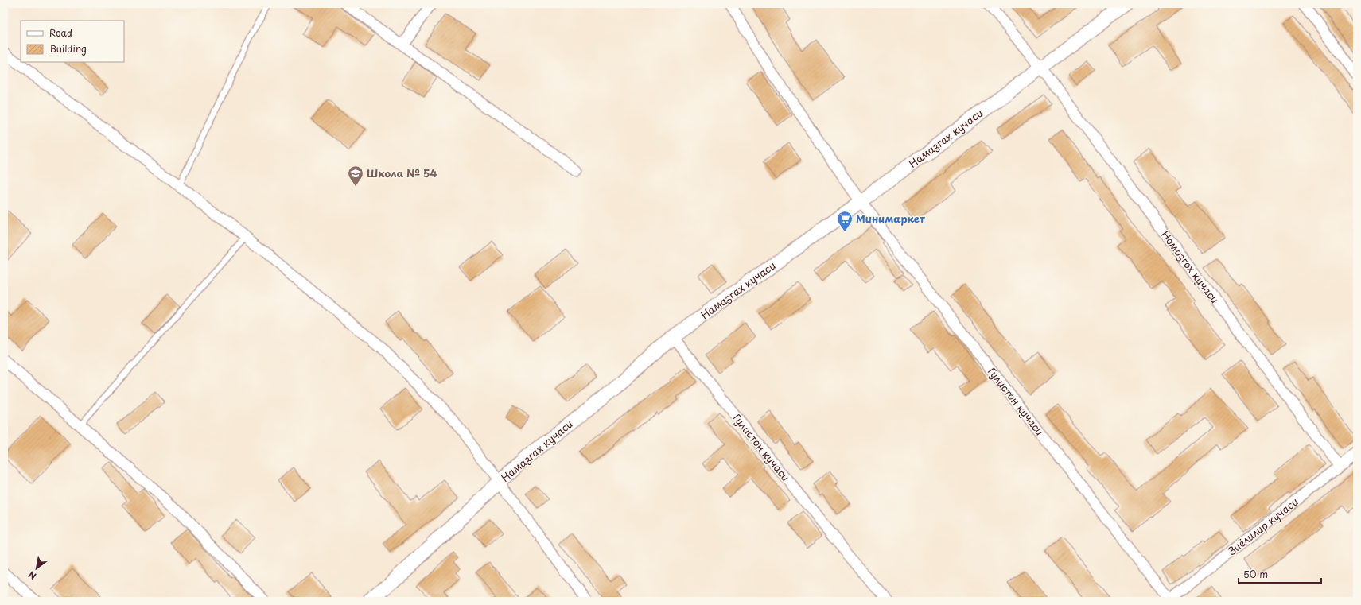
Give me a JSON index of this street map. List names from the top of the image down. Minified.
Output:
{"streets":{"street":["Намазгах кучаси","Номозгох кучаси","Гулистон кучаси","Зиёлилир кучаси"]},"crossings":[["Намазгах кучаси","Номозгох кучаси"],["Намазгах кучаси","Гулистон кучаси"],["Номозгох кучаси","Зиёлилир кучаси"],["Гулистон кучаси","Зиёлилир кучаси"]],"places":{"school or university":["Школа № 54"],"supermarket":["Минимаркет"]},"legend":["Road","Building"],"scale_bar":"50 m","north":"bottom left"}
